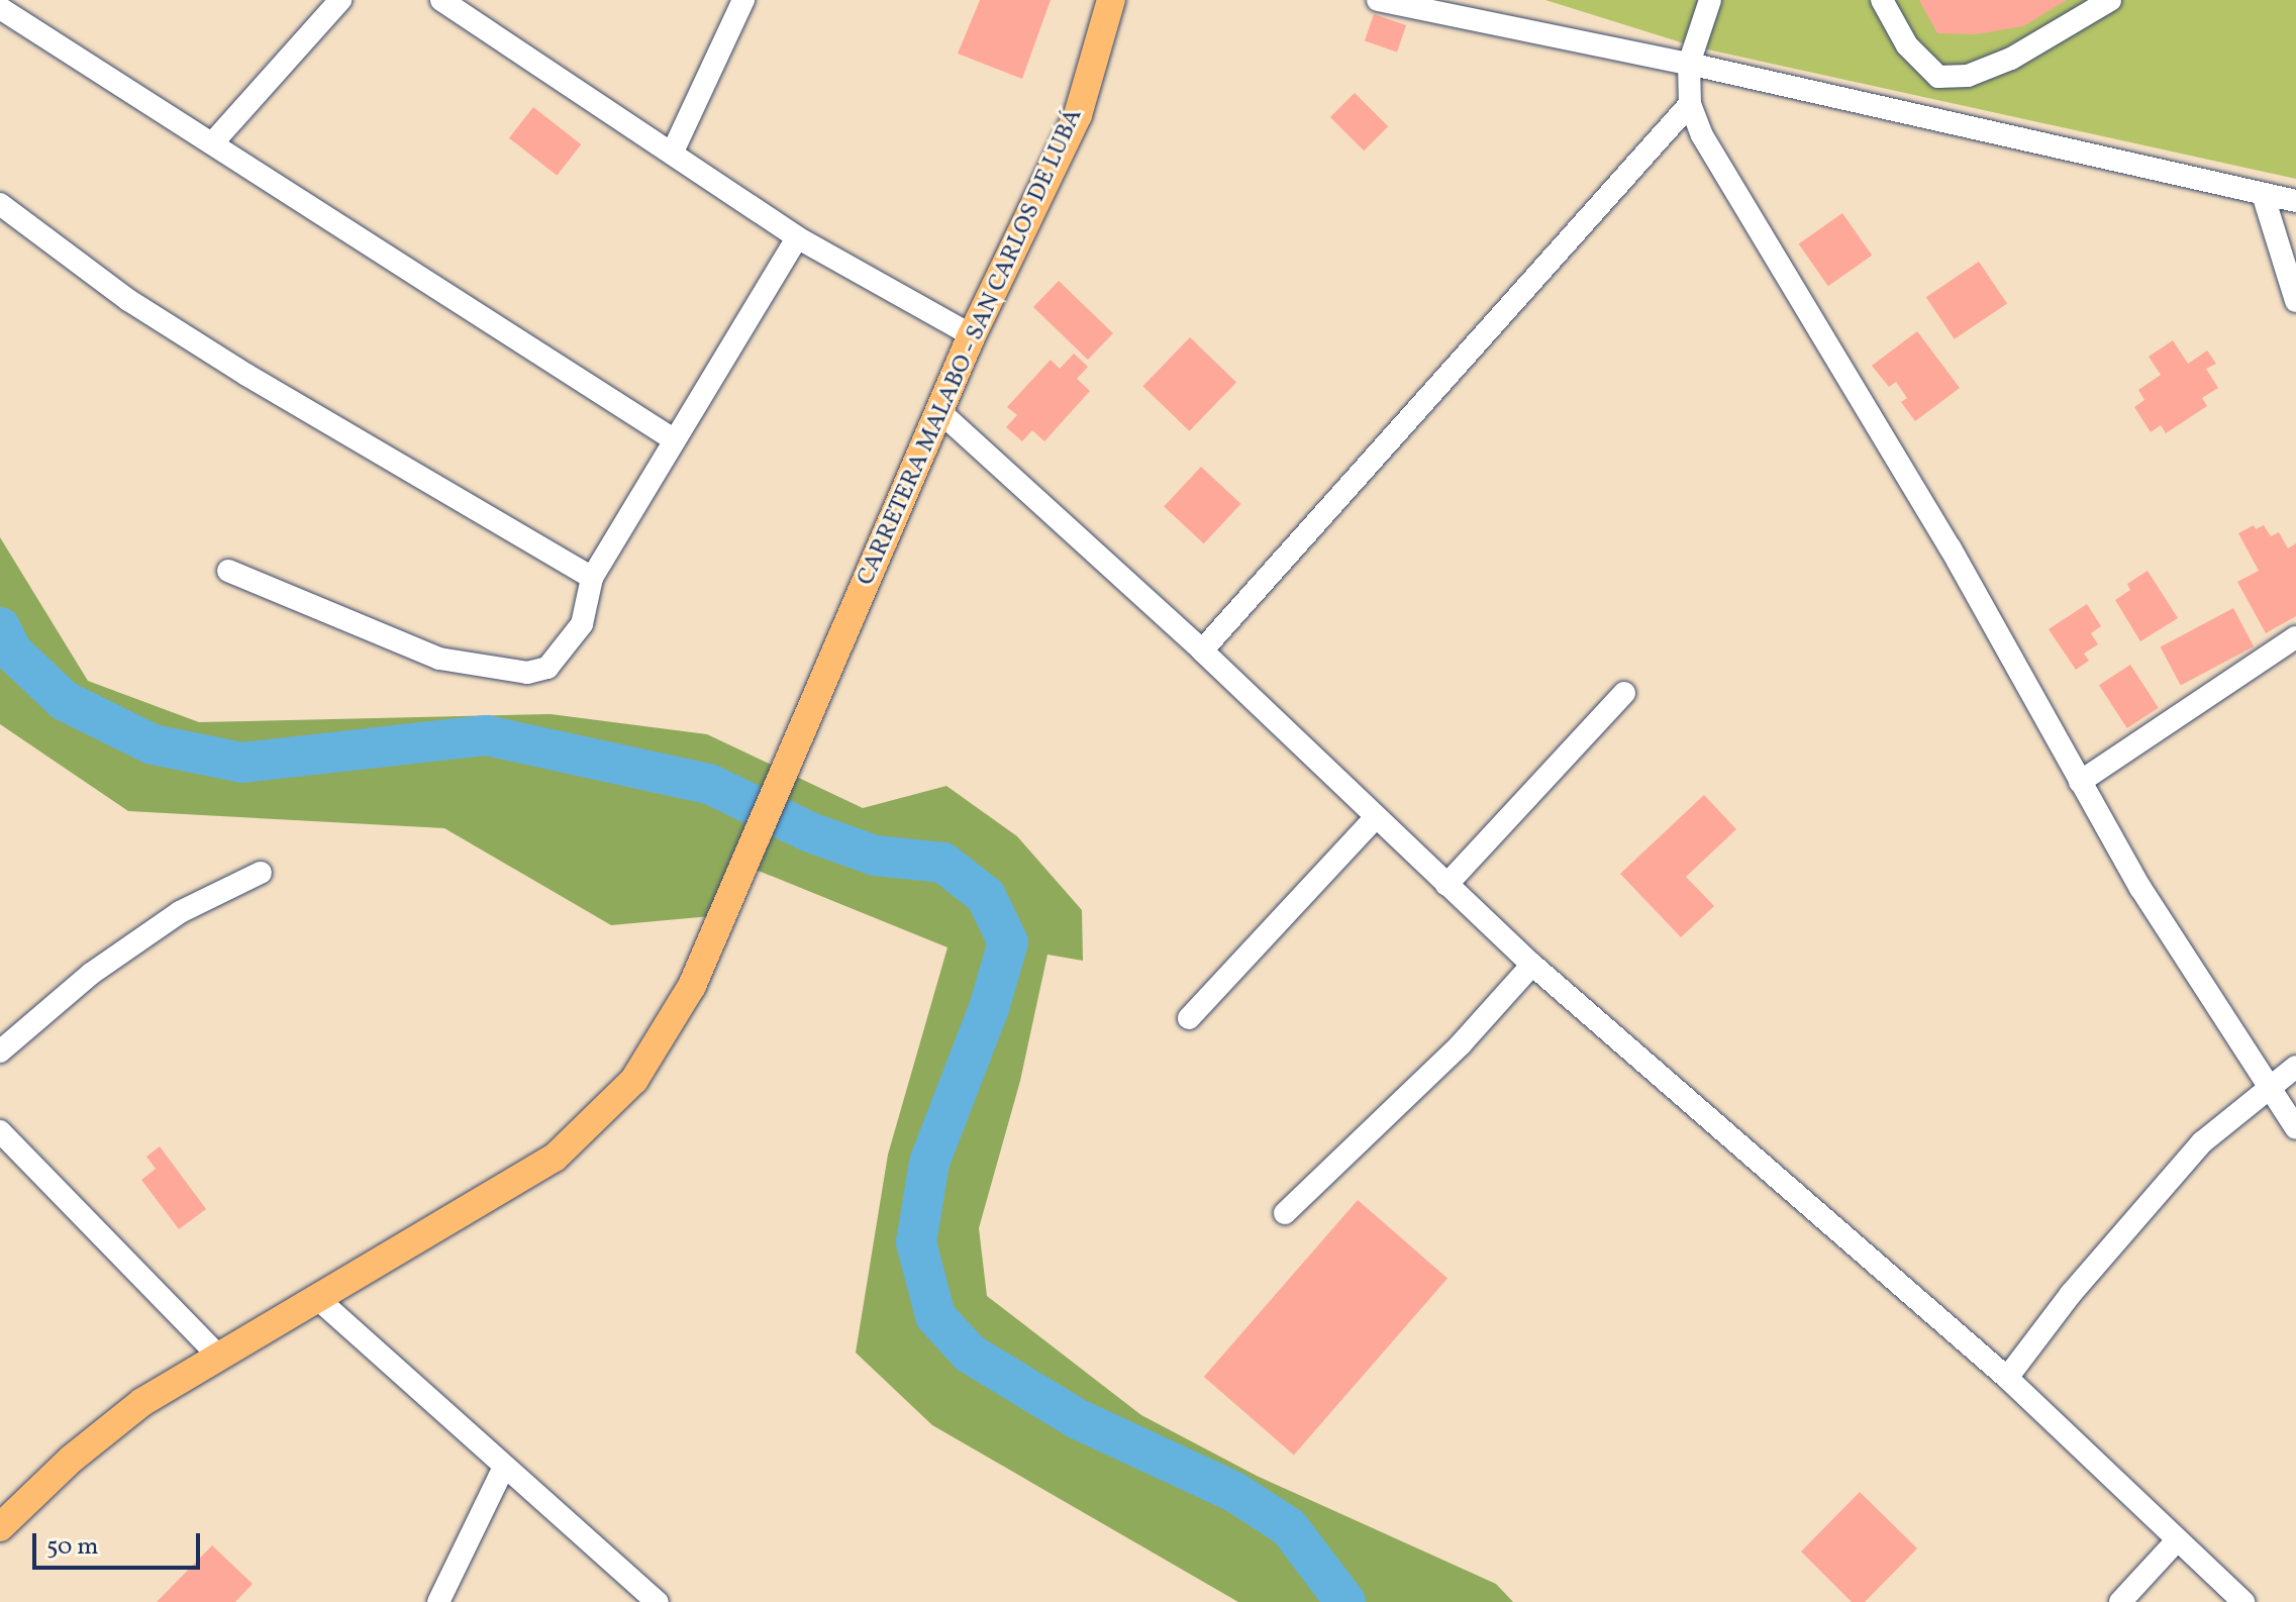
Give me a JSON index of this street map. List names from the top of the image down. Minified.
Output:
{"streets":{"main road":["CARRETERA MALABO - SAN CARLOS DE LUBÁ"]},"scale_bar":"50 m"}
